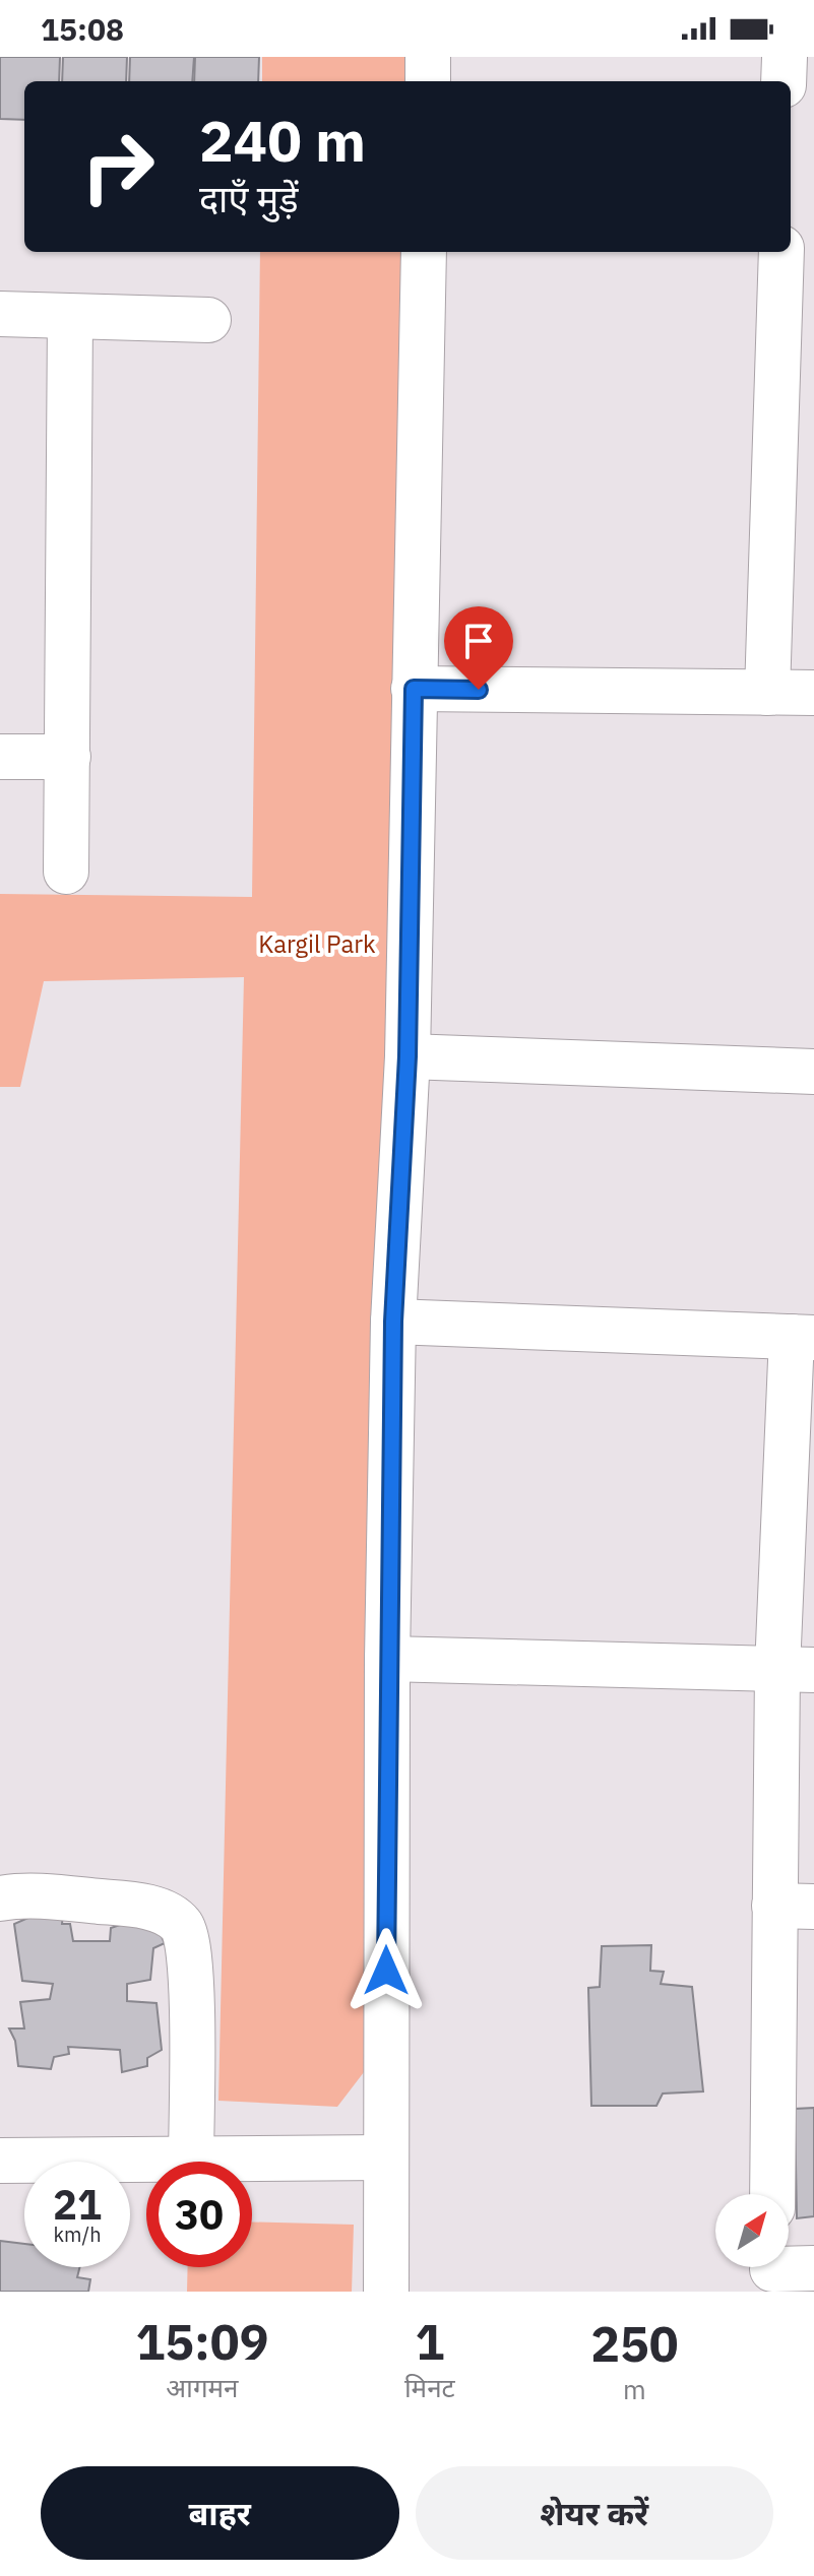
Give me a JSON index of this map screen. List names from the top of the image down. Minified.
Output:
{"parks":["Kargil Park"],"north":"top right","page":{"status":"15:08","turn":["240 m","दाएँ मुड़ें"],"speed":"21 km/h","limit":"30","eta":["15:09","आगमन","1","मिनट","250","m"],"buttons":["बाहर","शेयर करें"]}}
